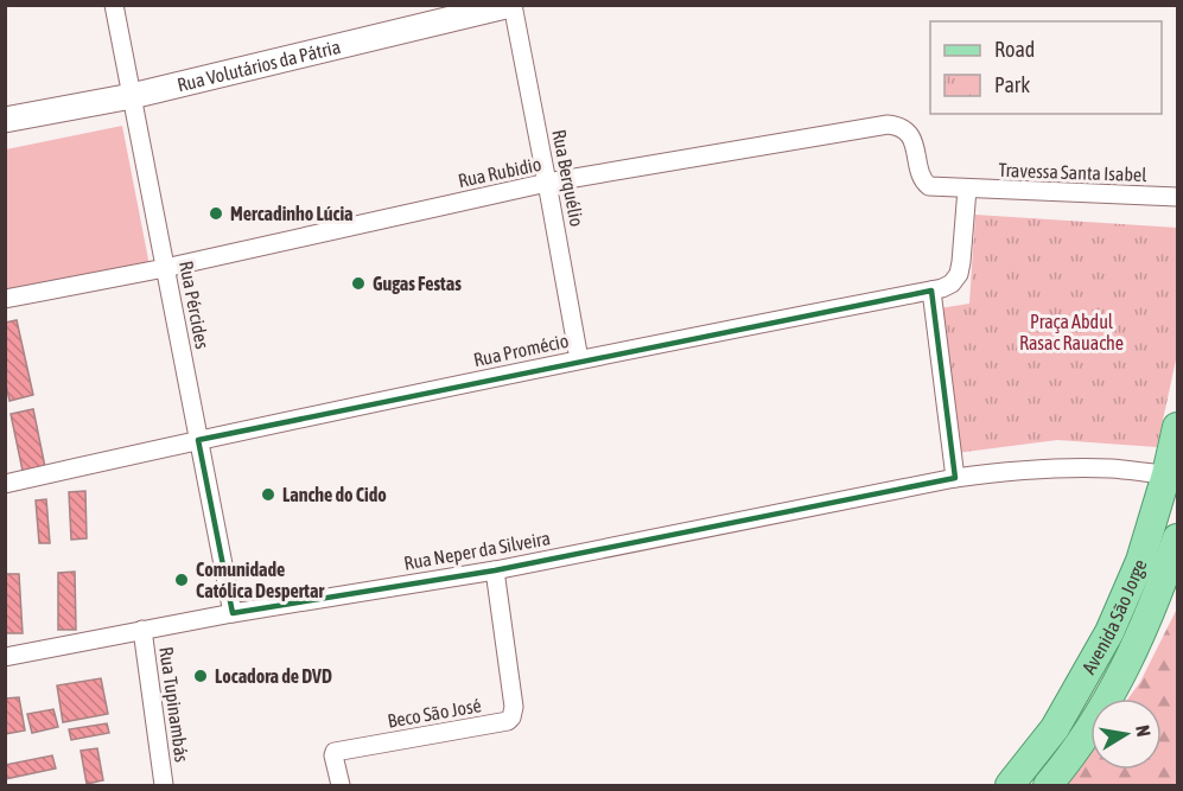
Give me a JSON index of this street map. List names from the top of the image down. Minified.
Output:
{"streets":{"main road":["Avenida São Jorge"],"street":["Rua Volutários da Pátria","Rua Rubidio","Travessa Santa Isabel","Rua Berquélio","Rua Pércides","Rua Promécio","Rua Neper da Silveira","Rua Tupinambás","Beco São José"]},"crossings":[["Rua Volutários da Pátria","Rua Berquélio"],["Rua Volutários da Pátria","Rua Pércides"],["Rua Rubidio","Travessa Santa Isabel"],["Rua Rubidio","Rua Berquélio"],["Rua Rubidio","Rua Pércides"],["Rua Rubidio","Rua Promécio"],["Travessa Santa Isabel","Rua Promécio"],["Rua Berquélio","Rua Promécio"],["Rua Pércides","Rua Promécio"],["Rua Pércides","Rua Neper da Silveira"],["Rua Neper da Silveira","Avenida São Jorge"],["Rua Neper da Silveira","Rua Tupinambás"],["Rua Neper da Silveira","Beco São José"]],"parks":["Praça Abdul Rasac Rauache"],"places":["Mercadinho Lúcia","Gugas Festas","Lanche do Cido","Comunidade Católica Despertar","Locadora de DVD"],"legend":["Road","Park"],"north":"right"}
